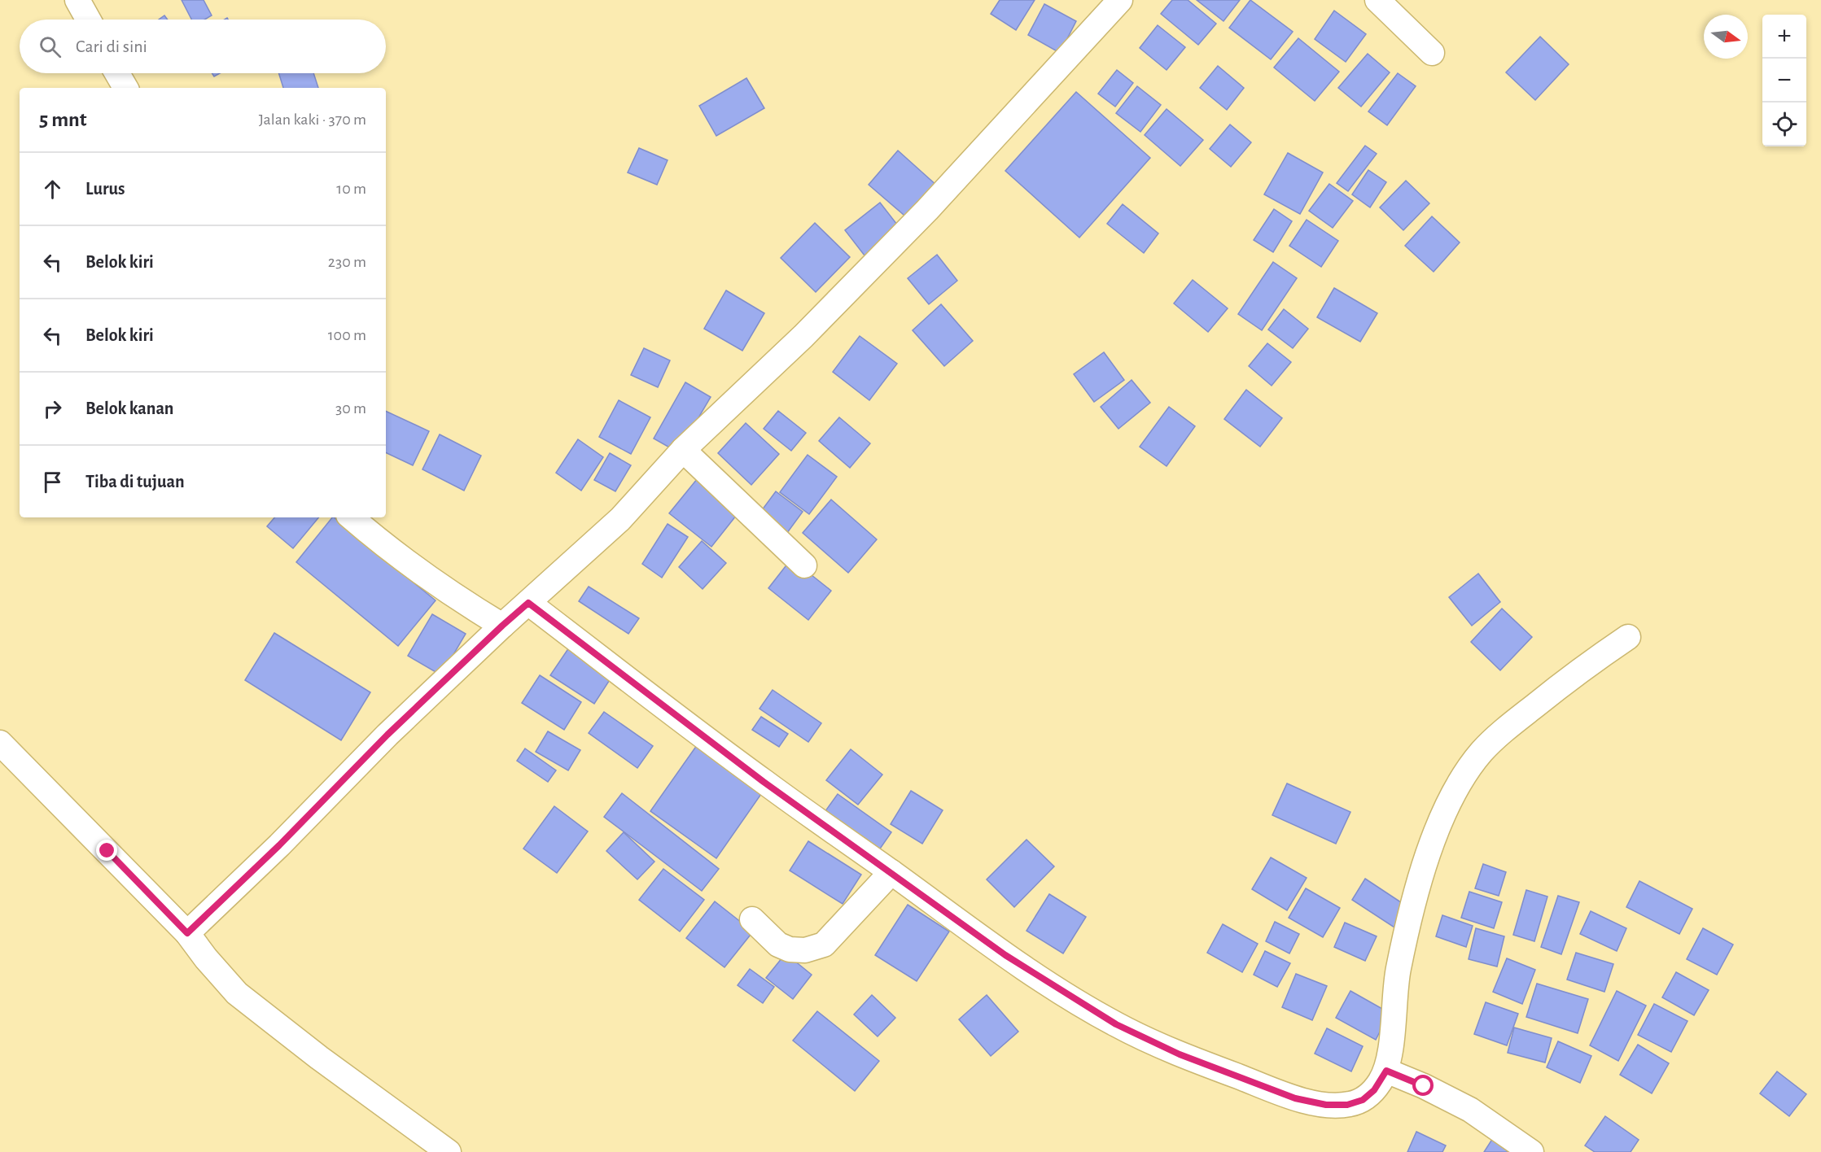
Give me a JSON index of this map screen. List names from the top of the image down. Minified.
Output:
{"north":"right","page":{"map_buttons":["+","−"],"search":"Cari di sini","heading":["5 mnt","Jalan kaki · 370 m"],"list":[["Lurus","10 m"],["Belok kiri","230 m"],["Belok kiri","100 m"],["Belok kanan","30 m"],"Tiba di tujuan"]}}
